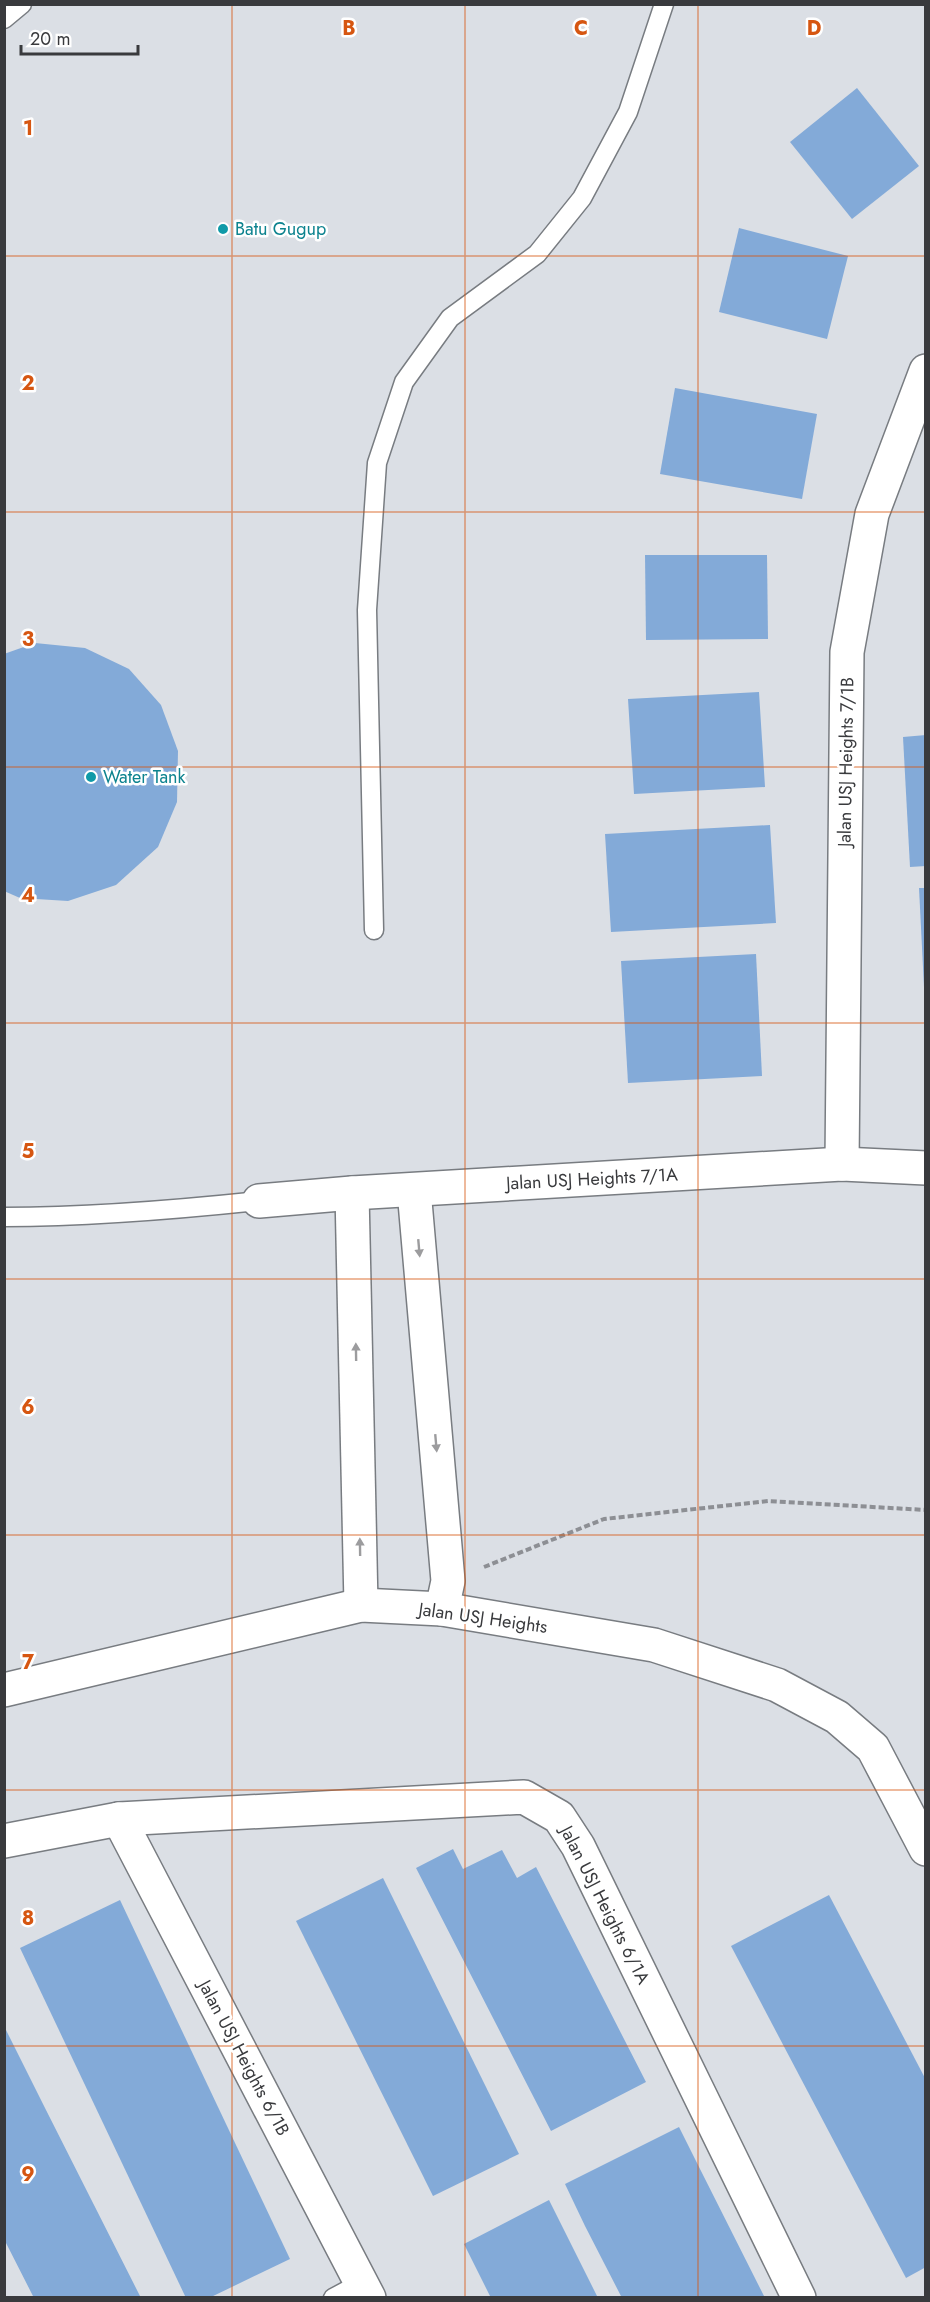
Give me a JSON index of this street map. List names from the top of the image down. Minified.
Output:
{"streets":{"street":["Jalan USJ Heights 7/1B","Jalan USJ Heights 7/1A","Jalan USJ Heights","Jalan USJ Heights 6/1A","Jalan USJ Heights 6/1B"]},"crossings":[["Jalan USJ Heights 7/1B","Jalan USJ Heights 7/1A"],["Jalan USJ Heights 6/1A","Jalan USJ Heights 6/1B"]],"places":["Batu Gugup","Water Tank"],"scale_bar":"20 m","grid":{"columns":["B","C","D"],"rows":["1","2","3","4","5","6","7","8","9"]}}
